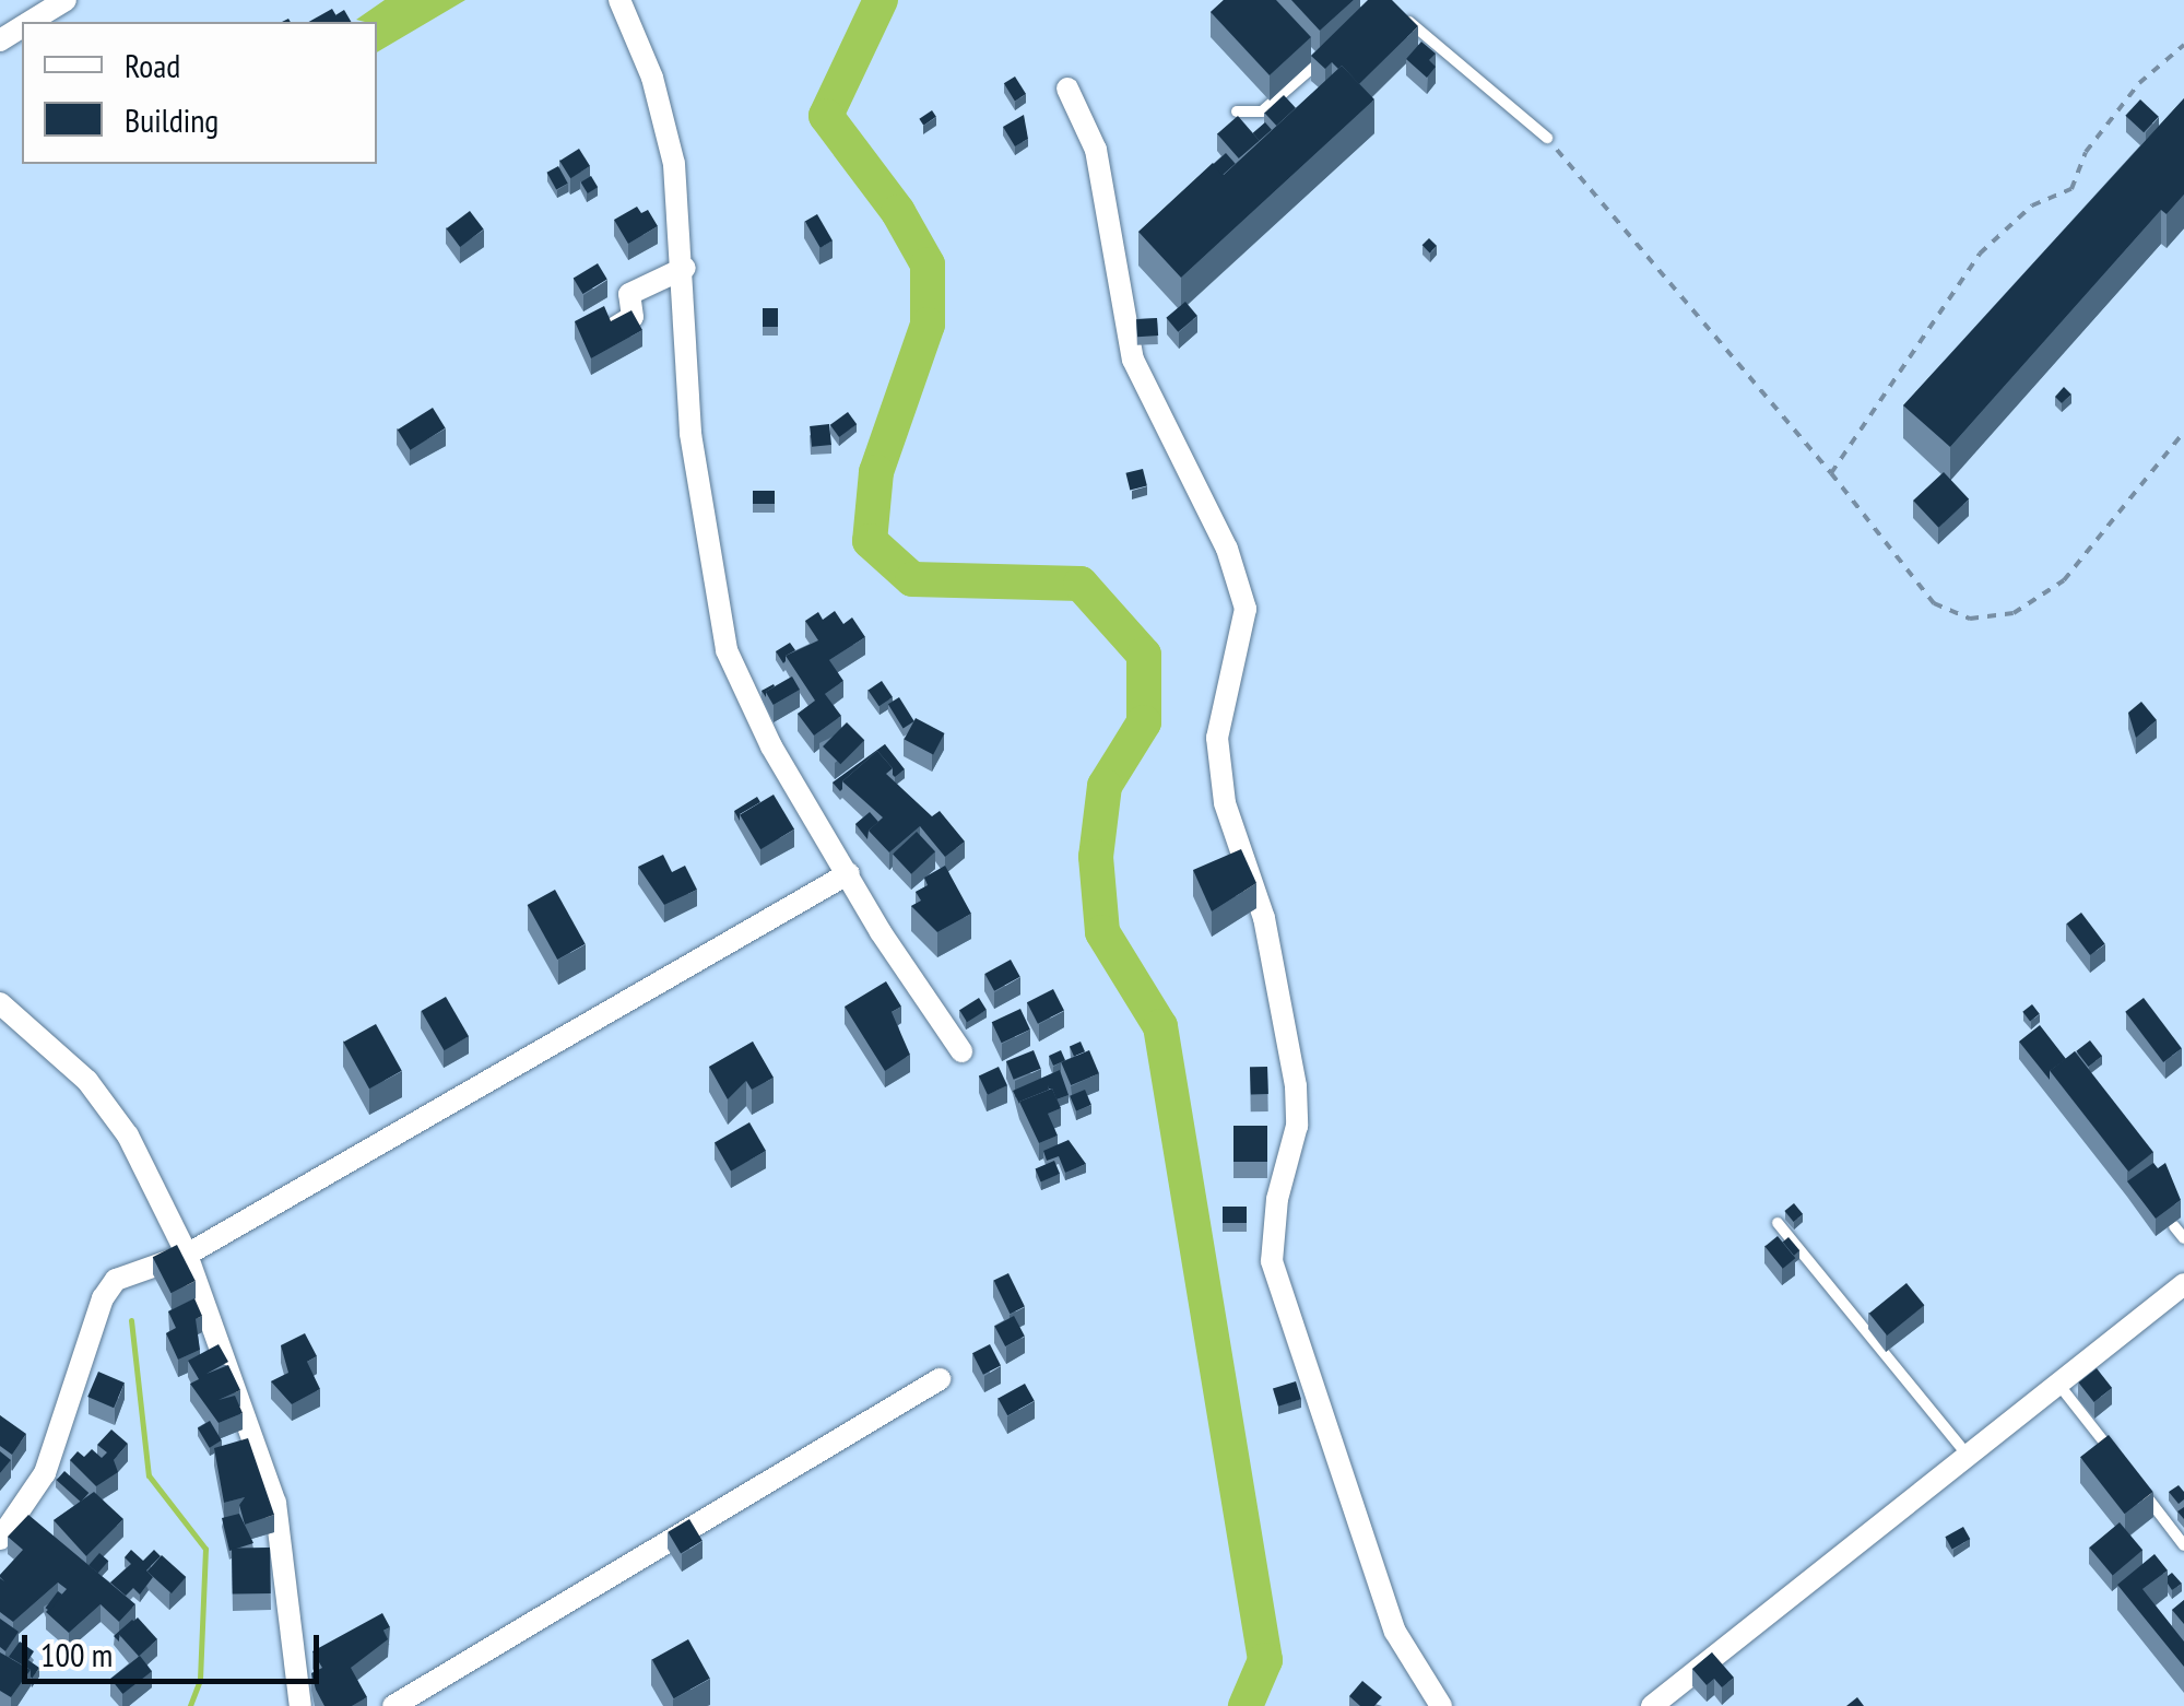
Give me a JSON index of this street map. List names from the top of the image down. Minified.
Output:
{"legend":["Road","Building"],"scale_bar":"100 m"}
